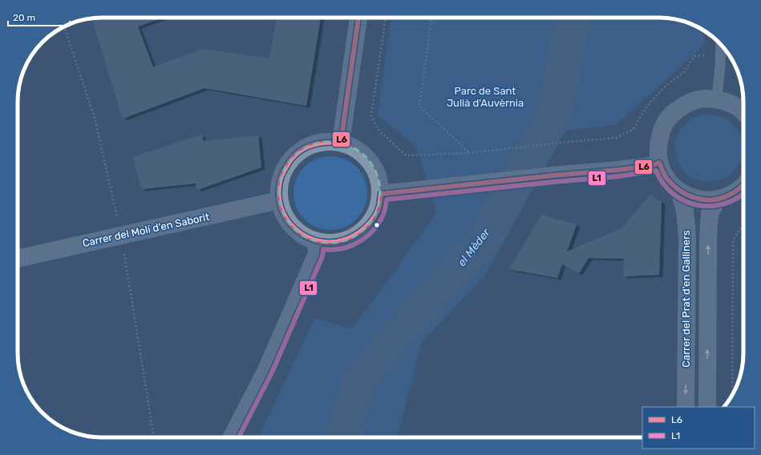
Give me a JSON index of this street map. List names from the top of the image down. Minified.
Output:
{"streets":{"street":["Carrer del Molí d'en Saborit","Carrer del Prat d'en Galliners"]},"water":["el Mèder"],"parks":["Parc de Sant Julià d'Auvèrnia"],"lines":["transit line L6","transit line L1"],"legend":["L6","L1"],"scale_bar":"20 m"}
